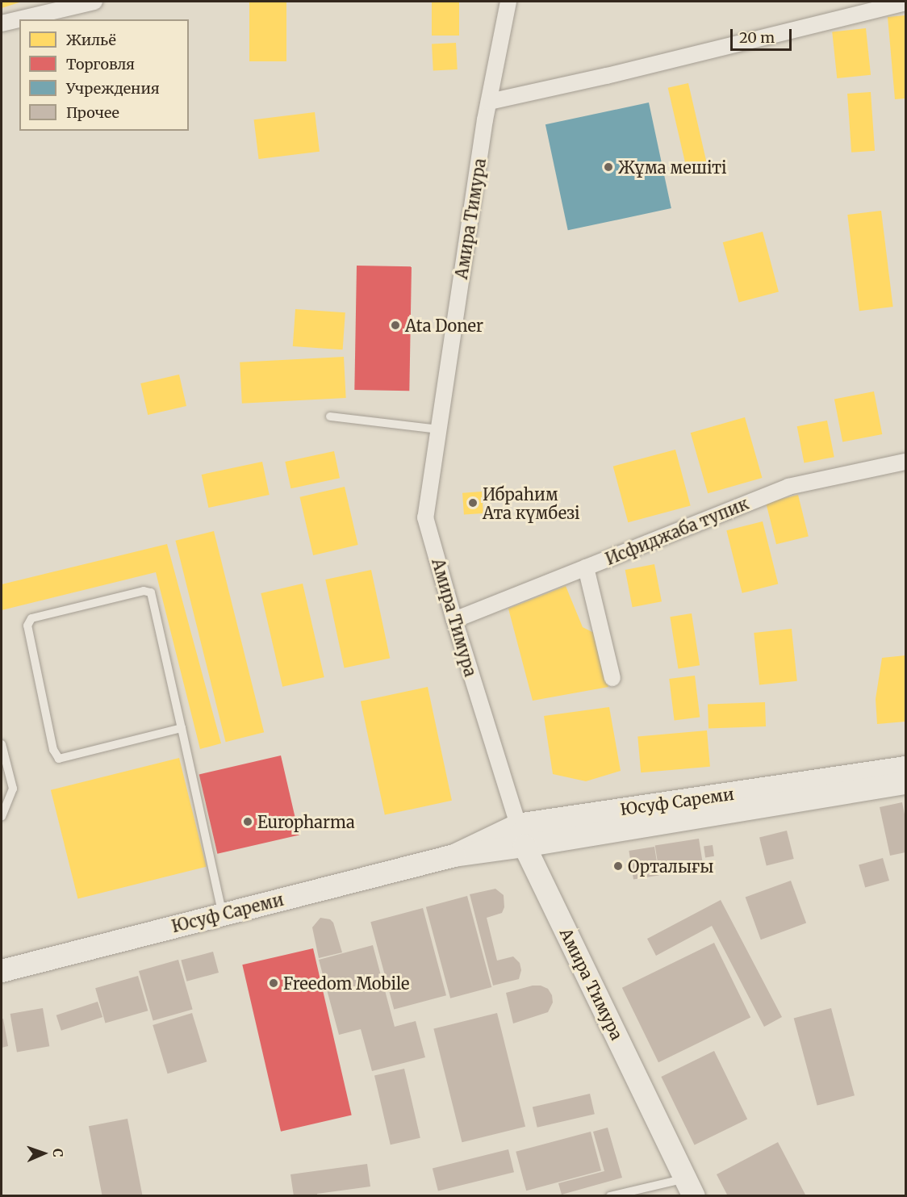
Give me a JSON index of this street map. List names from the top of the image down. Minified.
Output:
{"streets":{"main road":["Амира Тимура","Юсуф Сареми"],"street":["Исфиджаба тупик"]},"crossings":[["Амира Тимура","Исфиджаба тупик"],["Амира Тимура","Юсуф Сареми"]],"places":["Жұма мешіті","Ata Doner","Ибраhим Ата күмбезі","Europharma","Орталығы","Freedom Mobile"],"legend":["Жильё","Торговля","Учреждения","Прочее"],"scale_bar":"20 m","north":"right"}
